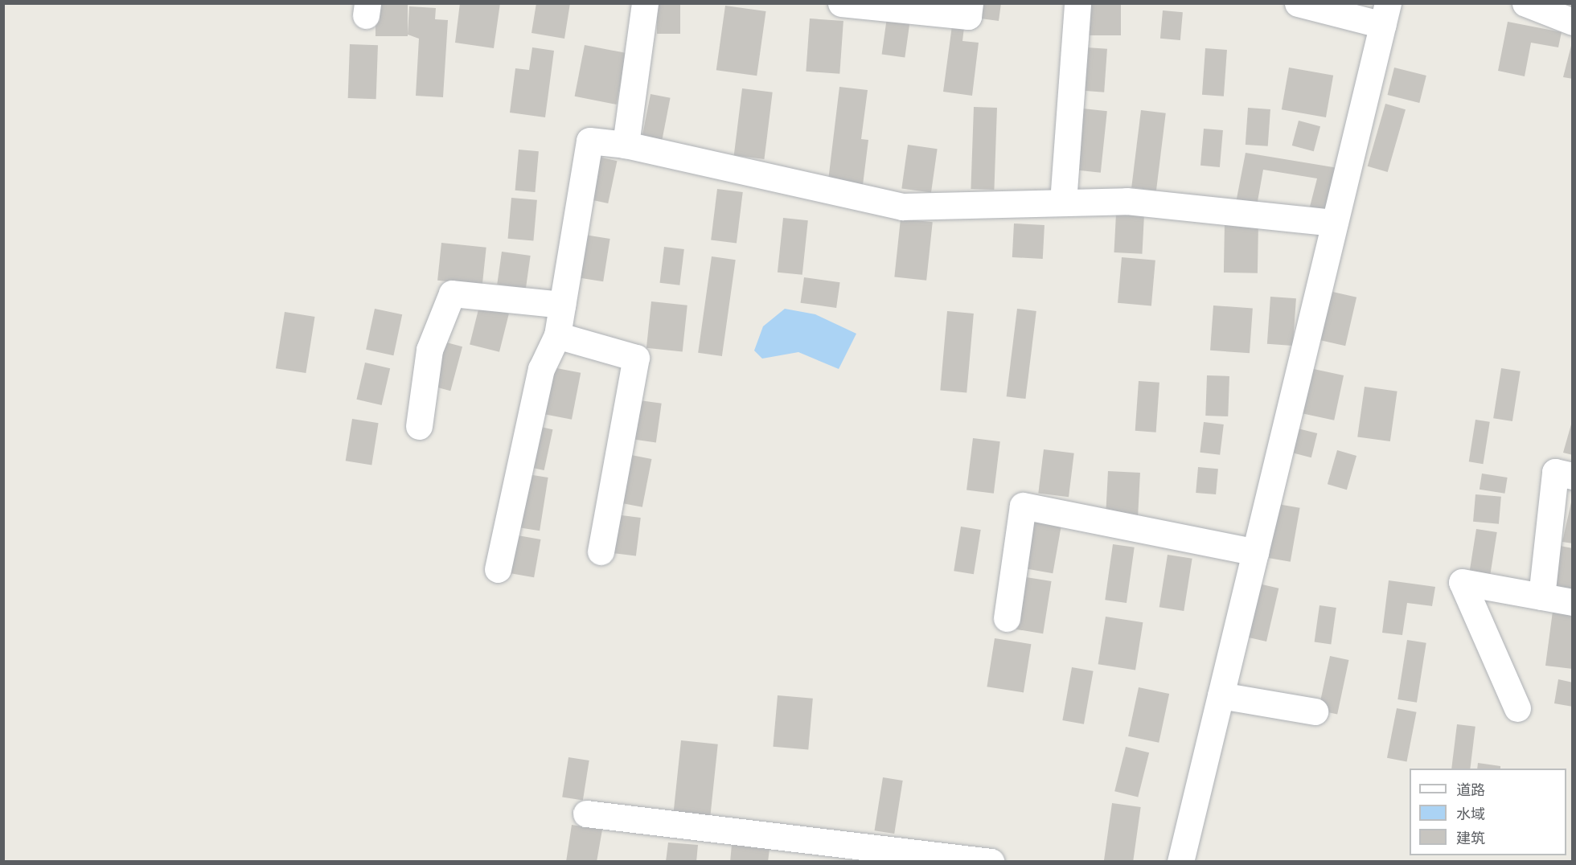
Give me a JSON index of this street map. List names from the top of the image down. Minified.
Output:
{"legend":["道路","水域","建筑"]}
